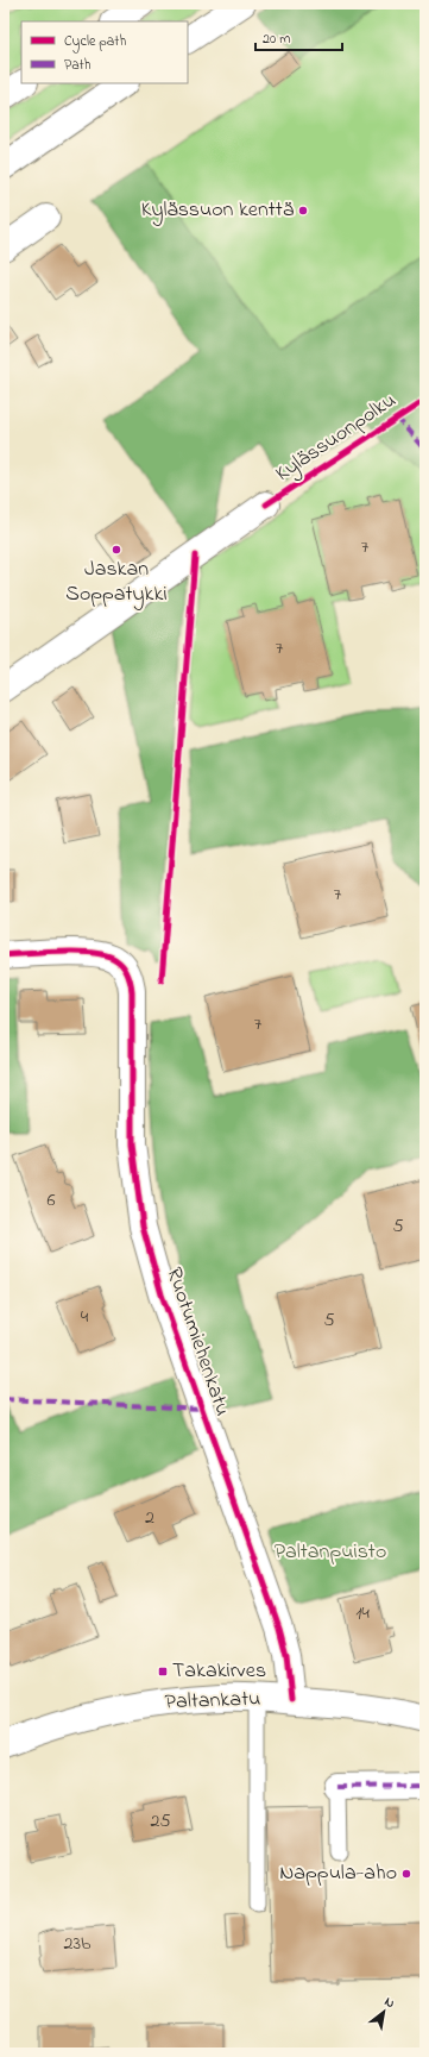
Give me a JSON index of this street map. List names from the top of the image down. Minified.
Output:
{"streets":{"main road":["Kylässuonpolku","Ruotumiehenkatu","Paltankatu"]},"crossings":[["Ruotumiehenkatu","Paltankatu"]],"parks":["Paltanpuisto"],"places":{"other":["Kylässuon kenttä","Jaskan Soppatykki","Nappula-aho"],"transit":["Takakirves"]},"house_numbers":["7","7","7","7","6","5","4","5","2","14","25","23b"],"legend":["Cycle path","Path"],"scale_bar":"20 m","north":"top right"}
